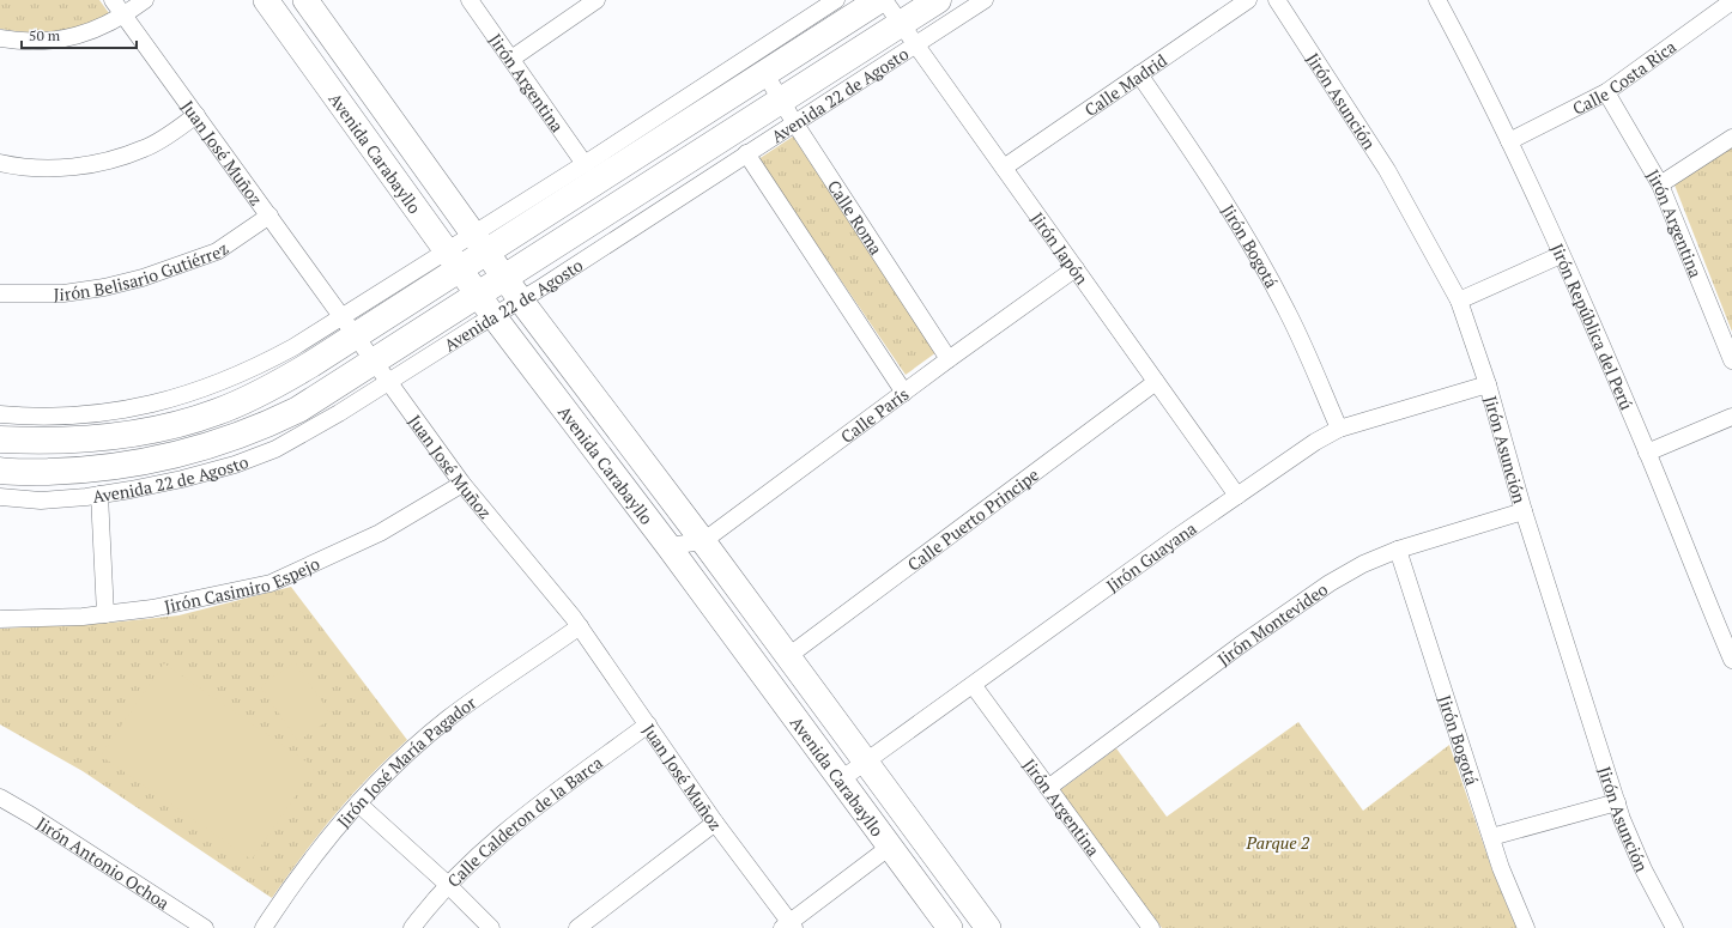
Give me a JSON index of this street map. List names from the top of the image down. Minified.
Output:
{"streets":{"main road":["Avenida 22 de Agosto","Avenida Carabayllo"],"street":["Calle Costa Rica","Jirón Argentina","Calle Madrid","Jirón Asunción","Juan José Muñoz","Calle Roma","Jirón Bogotá","Jirón Japón","Jirón Belisario Gutiérrez","Jirón República del Perú","Calle París","Calle Puerto Principe","Jirón Guayana","Jirón Casimiro Espejo","Jirón Montevideo","Jirón José María Pagador","Calle Calderon de la Barca","Jirón Antonio Ochoa"]},"crossings":[["Calle Costa Rica","Jirón Argentina"],["Calle Costa Rica","Jirón República del Perú"],["Jirón Argentina","Jirón Guayana"],["Jirón Argentina","Jirón Montevideo"],["Calle Madrid","Jirón Bogotá"],["Calle Madrid","Jirón Japón"],["Avenida 22 de Agosto","Juan José Muñoz"],["Avenida 22 de Agosto","Avenida Carabayllo"],["Avenida 22 de Agosto","Calle Roma"],["Avenida 22 de Agosto","Jirón Japón"],["Jirón Asunción","Jirón Guayana"],["Jirón Asunción","Jirón Montevideo"],["Juan José Muñoz","Jirón Belisario Gutiérrez"],["Juan José Muñoz","Jirón Casimiro Espejo"],["Juan José Muñoz","Jirón José María Pagador"],["Juan José Muñoz","Calle Calderon de la Barca"],["Avenida Carabayllo","Calle París"],["Avenida Carabayllo","Calle Puerto Principe"],["Avenida Carabayllo","Jirón Guayana"],["Calle Roma","Calle París"],["Jirón Bogotá","Jirón Guayana"],["Jirón Bogotá","Jirón Montevideo"],["Jirón Japón","Calle París"],["Jirón Japón","Calle Puerto Principe"],["Jirón Japón","Jirón Guayana"]],"parks":["Parque 2"],"scale_bar":"50 m"}
